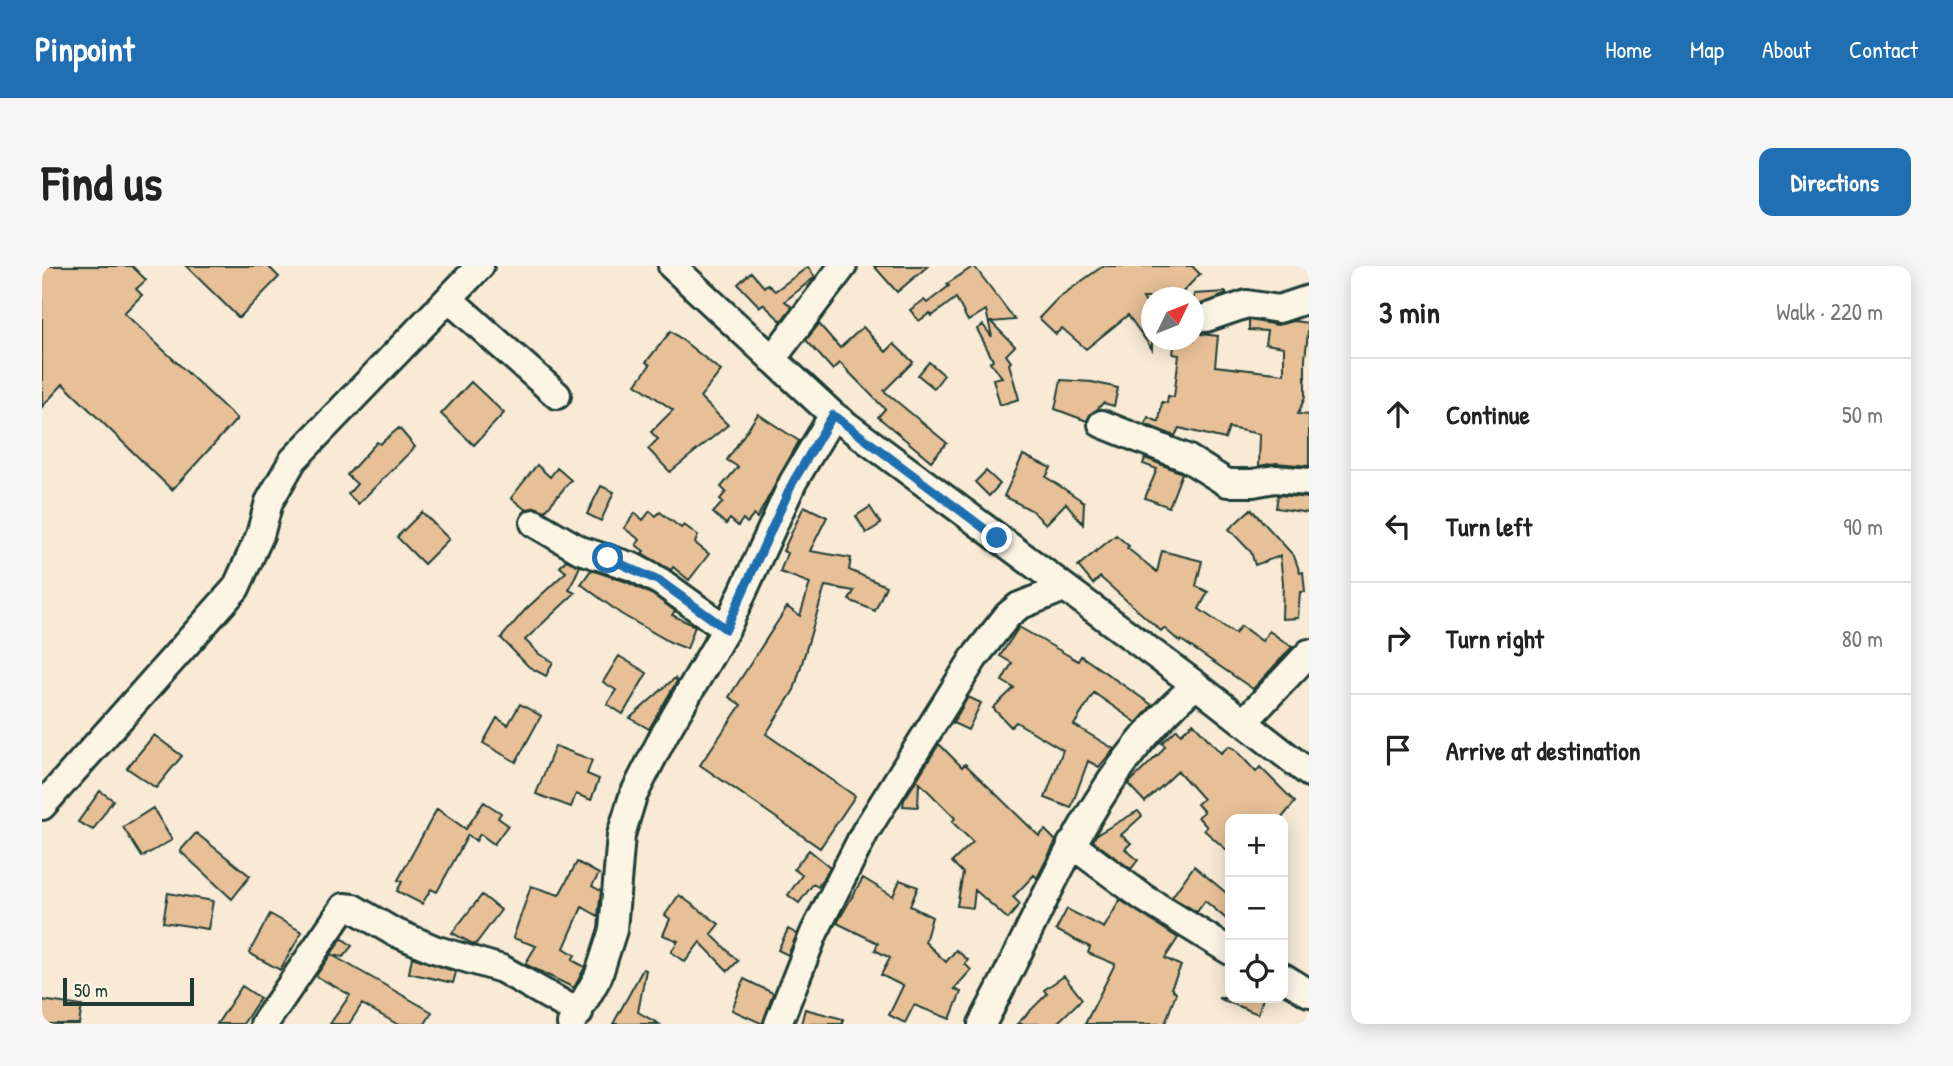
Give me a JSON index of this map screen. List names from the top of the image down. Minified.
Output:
{"scale_bar":"50 m","north":"top right","page":{"header":"Pinpoint","nav":["Home","Map","About","Contact"],"buttons":"Directions","title":"Find us","heading":["3 min","Walk · 220 m"],"list":[["Continue","50 m"],["Turn left","90 m"],["Turn right","80 m"],"Arrive at destination"],"map_buttons":["+","−"],"scale":"50 m"}}
